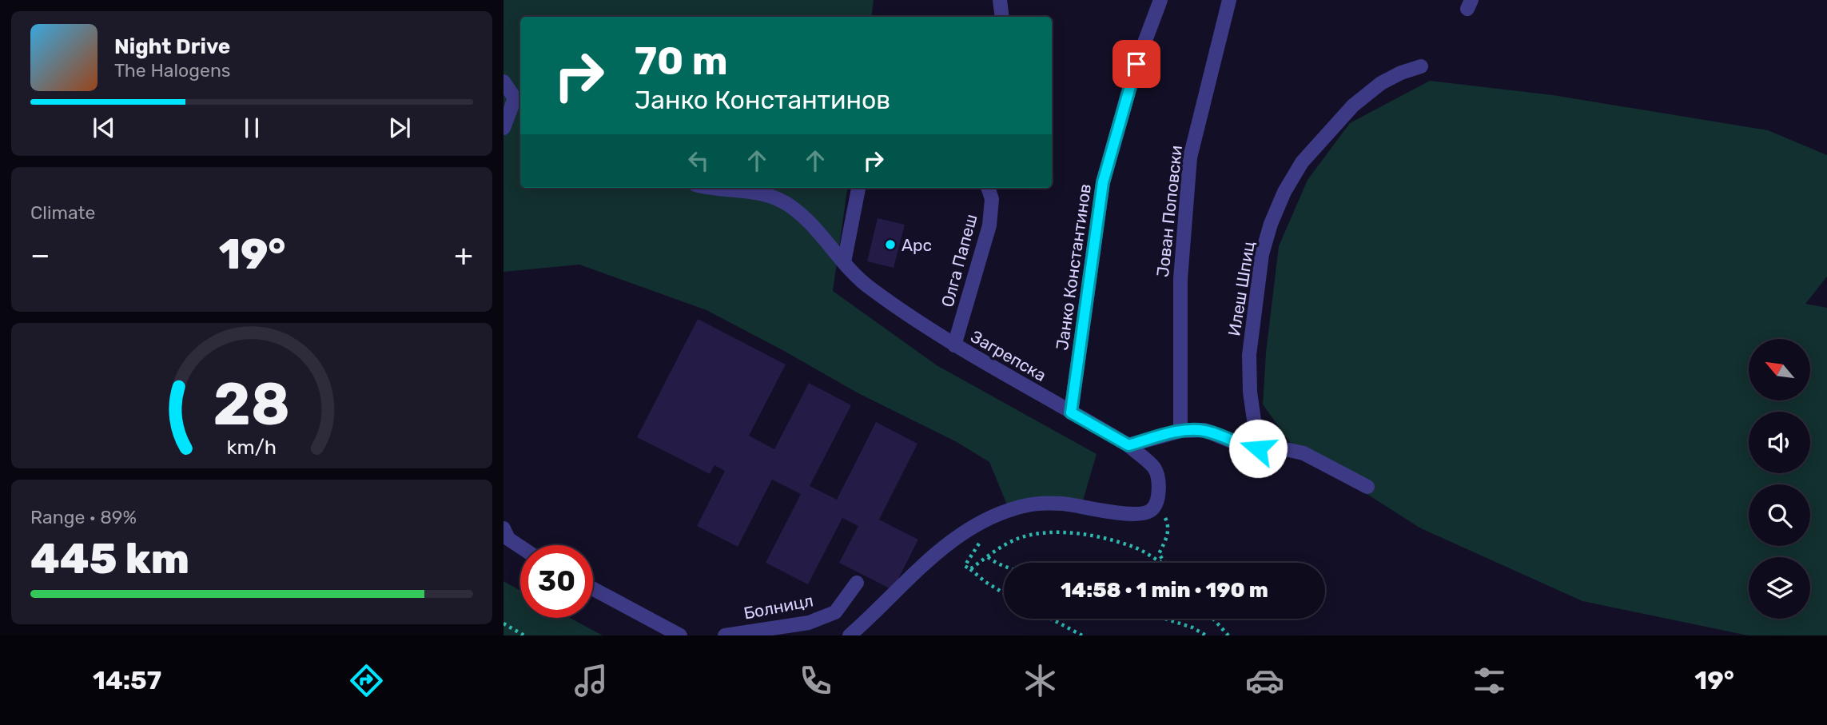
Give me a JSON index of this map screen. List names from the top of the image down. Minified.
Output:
{"streets":{"street":["Јован Поповски","Олга Папеш","Јанко Константинов","Илеш Шпиц","Загрепска","Болницл"]},"crossings":[["Олга Папеш","Загрепска"],["Јанко Константинов","Загрепска"]],"places":["Арс"],"north":"top left","page":{"turn":["70 m","Јанко Константинов"],"song":["Night Drive","The Halogens"],"tile":["Climate",["Range · 89%","445 km"]],"heat":["−","19°","+"],"limit":"30","trip":"14:58 · 1 min · 190 m","tabs":["14:57","19°"],"gauge":["28","km/h"]}}
